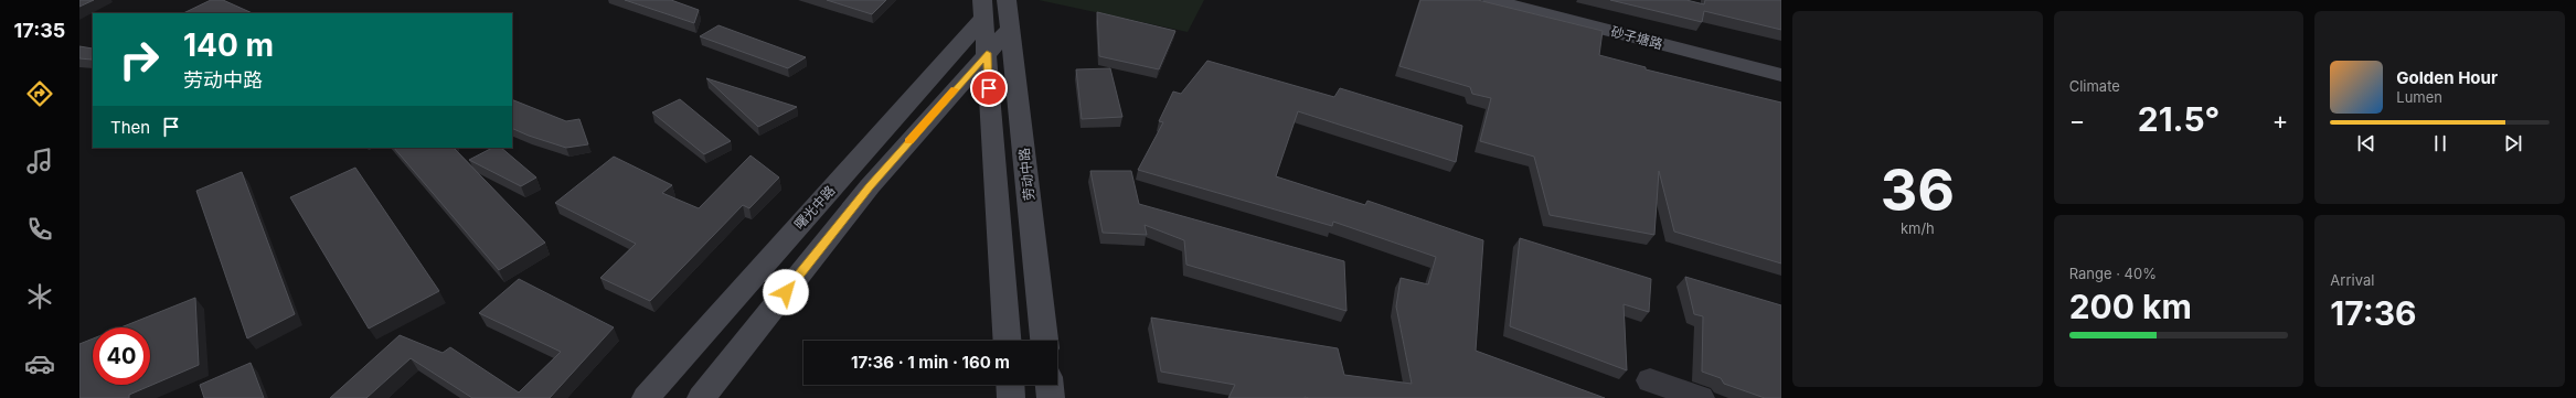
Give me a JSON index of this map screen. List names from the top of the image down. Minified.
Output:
{"streets":{"street":["砂子塘路","劳动中路","曙光中路"]},"page":{"tabs":"17:35","tile":[["36","km/h"],"Climate",["Range · 40%","200 km"],["Arrival","17:36"]],"turn":["140 m","劳动中路"],"song":["Golden Hour","Lumen"],"heat":["−","21.5°","+"],"then":"Then","limit":"40","trip":"17:36 · 1 min · 160 m"}}
